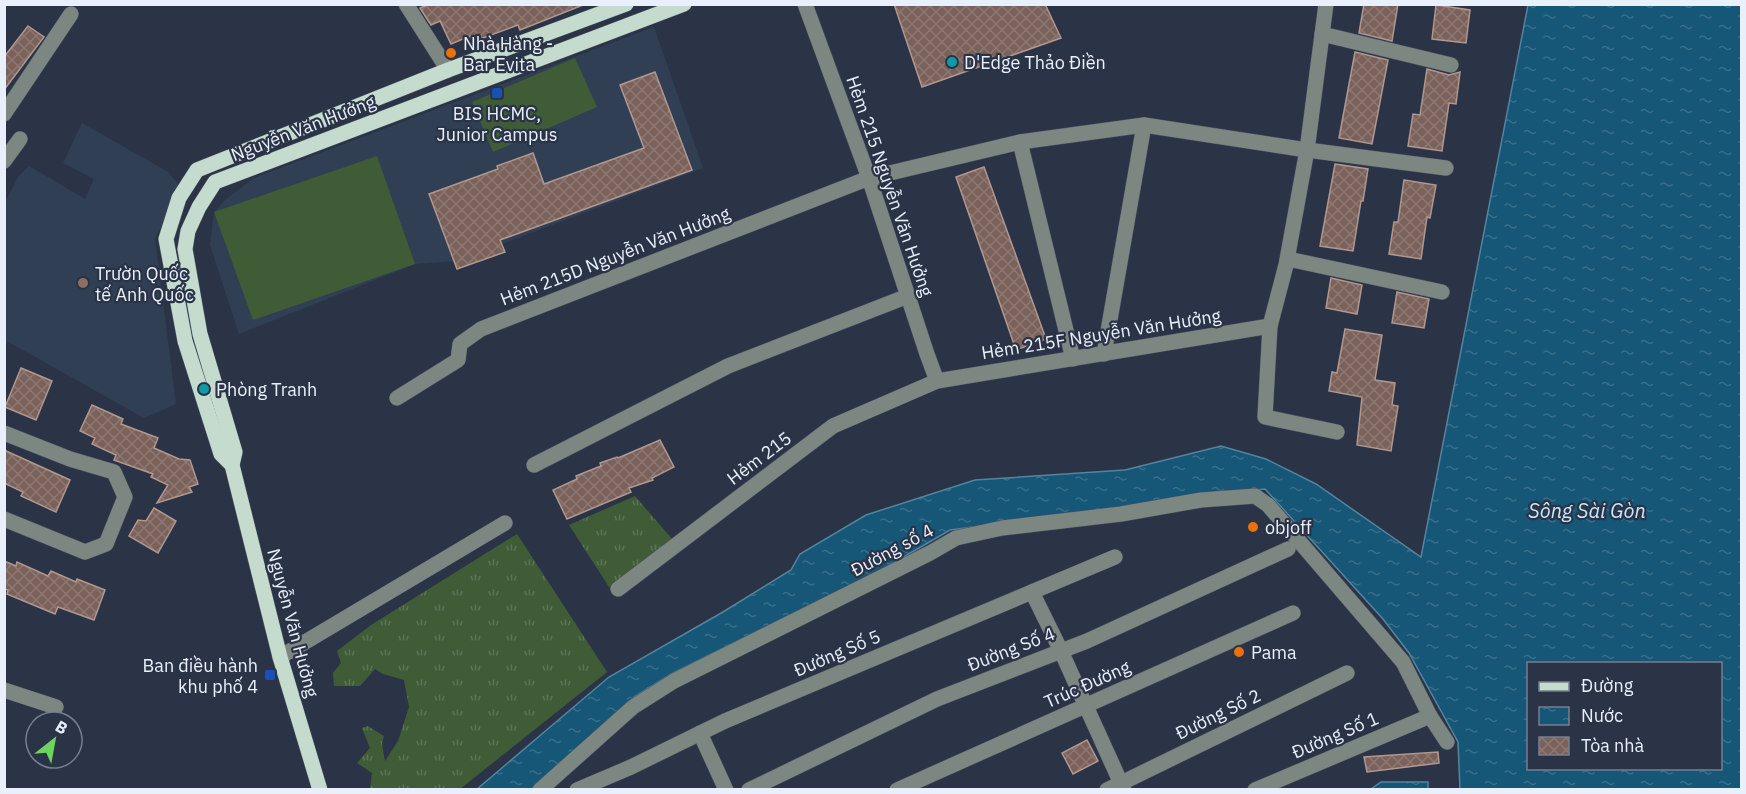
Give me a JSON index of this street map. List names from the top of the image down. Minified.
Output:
{"streets":{"main road":["Nguyễn Văn Hưởng"],"street":["Hẻm 215 Nguyễn Văn Hưởng","Hẻm 215D Nguyễn Văn Hưởng","Hẻm 215F Nguyễn Văn Hưởng","Hẻm 215","Đường số 4","Đường Số 4","Đường Số 5","Trúc Đường","Đường Số 2","Đường Số 1"]},"crossings":[["Hẻm 215 Nguyễn Văn Hưởng","Hẻm 215D Nguyễn Văn Hưởng"],["Hẻm 215 Nguyễn Văn Hưởng","Hẻm 215F Nguyễn Văn Hưởng"],["Hẻm 215 Nguyễn Văn Hưởng","Hẻm 215"],["Hẻm 215F Nguyễn Văn Hưởng","Hẻm 215"],["Đường số 4","Đường Số 4"]],"water":["Sông Sài Gòn"],"places":{"other":["Nhà Hàng - Bar Evita","D'Edge Thảo Điền","Trườn Quốc tế Anh Quốc","Phòng Tranh","objoff","Pama"],"transit":["BIS HCMC, Junior Campus","Ban điều hành khu phố 4"]},"legend":["Đường","Nước","Tòa nhà"],"north":"top right"}
